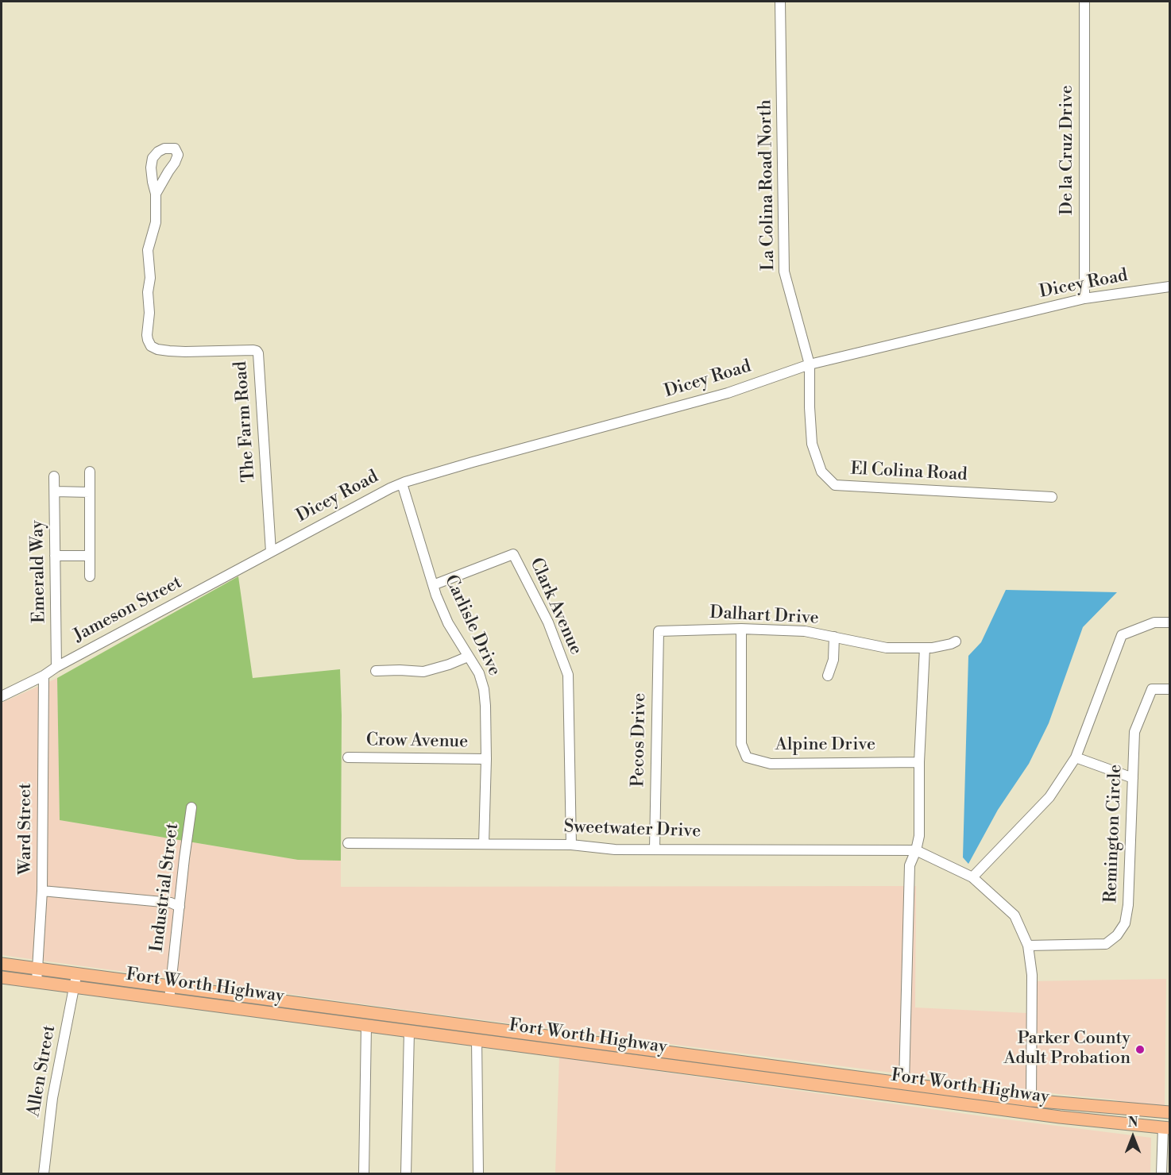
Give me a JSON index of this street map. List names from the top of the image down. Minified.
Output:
{"streets":{"main road":["Fort Worth Highway"],"street":["De la Cruz Drive","La Colina Road North","Dicey Road","The Farm Road","El Colina Road","Emerald Way","Clark Avenue","Jameson Street","Dalhart Drive","Carlisle Drive","Pecos Drive","Crow Avenue","Alpine Drive","Ward Street","Sweetwater Drive","Remington Circle","Industrial Street","Allen Street"]},"crossings":[["De la Cruz Drive","Dicey Road"],["La Colina Road North","Dicey Road"],["La Colina Road North","El Colina Road"],["Dicey Road","The Farm Road"],["Dicey Road","El Colina Road"],["Dicey Road","Jameson Street"],["Dicey Road","Carlisle Drive"],["The Farm Road","Jameson Street"],["Emerald Way","Jameson Street"],["Clark Avenue","Carlisle Drive"],["Clark Avenue","Sweetwater Drive"],["Jameson Street","Ward Street"],["Dalhart Drive","Pecos Drive"],["Dalhart Drive","Alpine Drive"],["Carlisle Drive","Crow Avenue"],["Carlisle Drive","Sweetwater Drive"],["Pecos Drive","Sweetwater Drive"],["Ward Street","Fort Worth Highway"],["Sweetwater Drive","Remington Circle"],["Sweetwater Drive","Fort Worth Highway"],["Industrial Street","Fort Worth Highway"],["Fort Worth Highway","Allen Street"]],"places":["Parker County Adult Probation"],"north":"top"}
